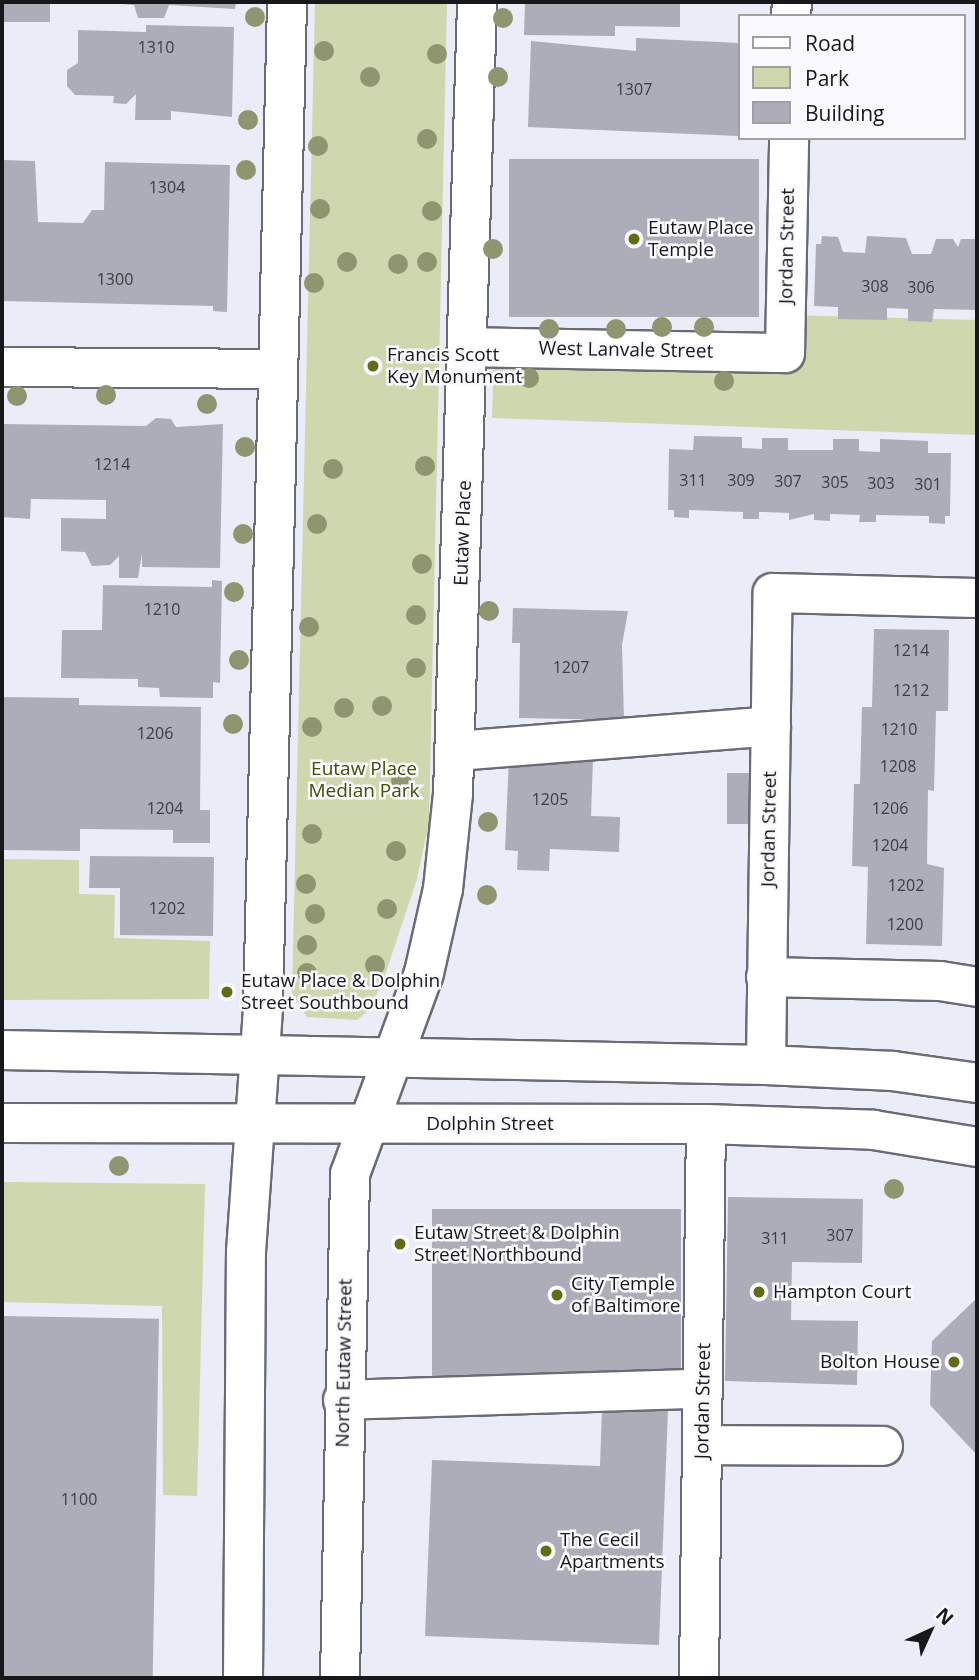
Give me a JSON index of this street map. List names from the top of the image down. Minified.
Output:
{"streets":{"street":["Jordan Street","West Lanvale Street","Eutaw Place","Dolphin Street","North Eutaw Street"]},"crossings":[["Jordan Street","West Lanvale Street"],["Jordan Street","Dolphin Street"],["West Lanvale Street","Eutaw Place"],["Eutaw Place","North Eutaw Street"],["Dolphin Street","North Eutaw Street"]],"parks":["Eutaw Place Median Park"],"places":["Eutaw Place Temple","Francis Scott Key Monument","Eutaw Place & Dolphin Street Southbound","Eutaw Street & Dolphin Street Northbound","Hampton Court","City Temple of Baltimore","Bolton House","The Cecil Apartments"],"house_numbers":["1310","1307","1304","1300","308","306","1214","311","309","307","305","303","301","1210","1214","1207","1212","1210","1206","1208","1205","1204","1206","1204","1202","1202","1200","307","311","1100"],"legend":["Road","Park","Building"],"north":"top right"}
